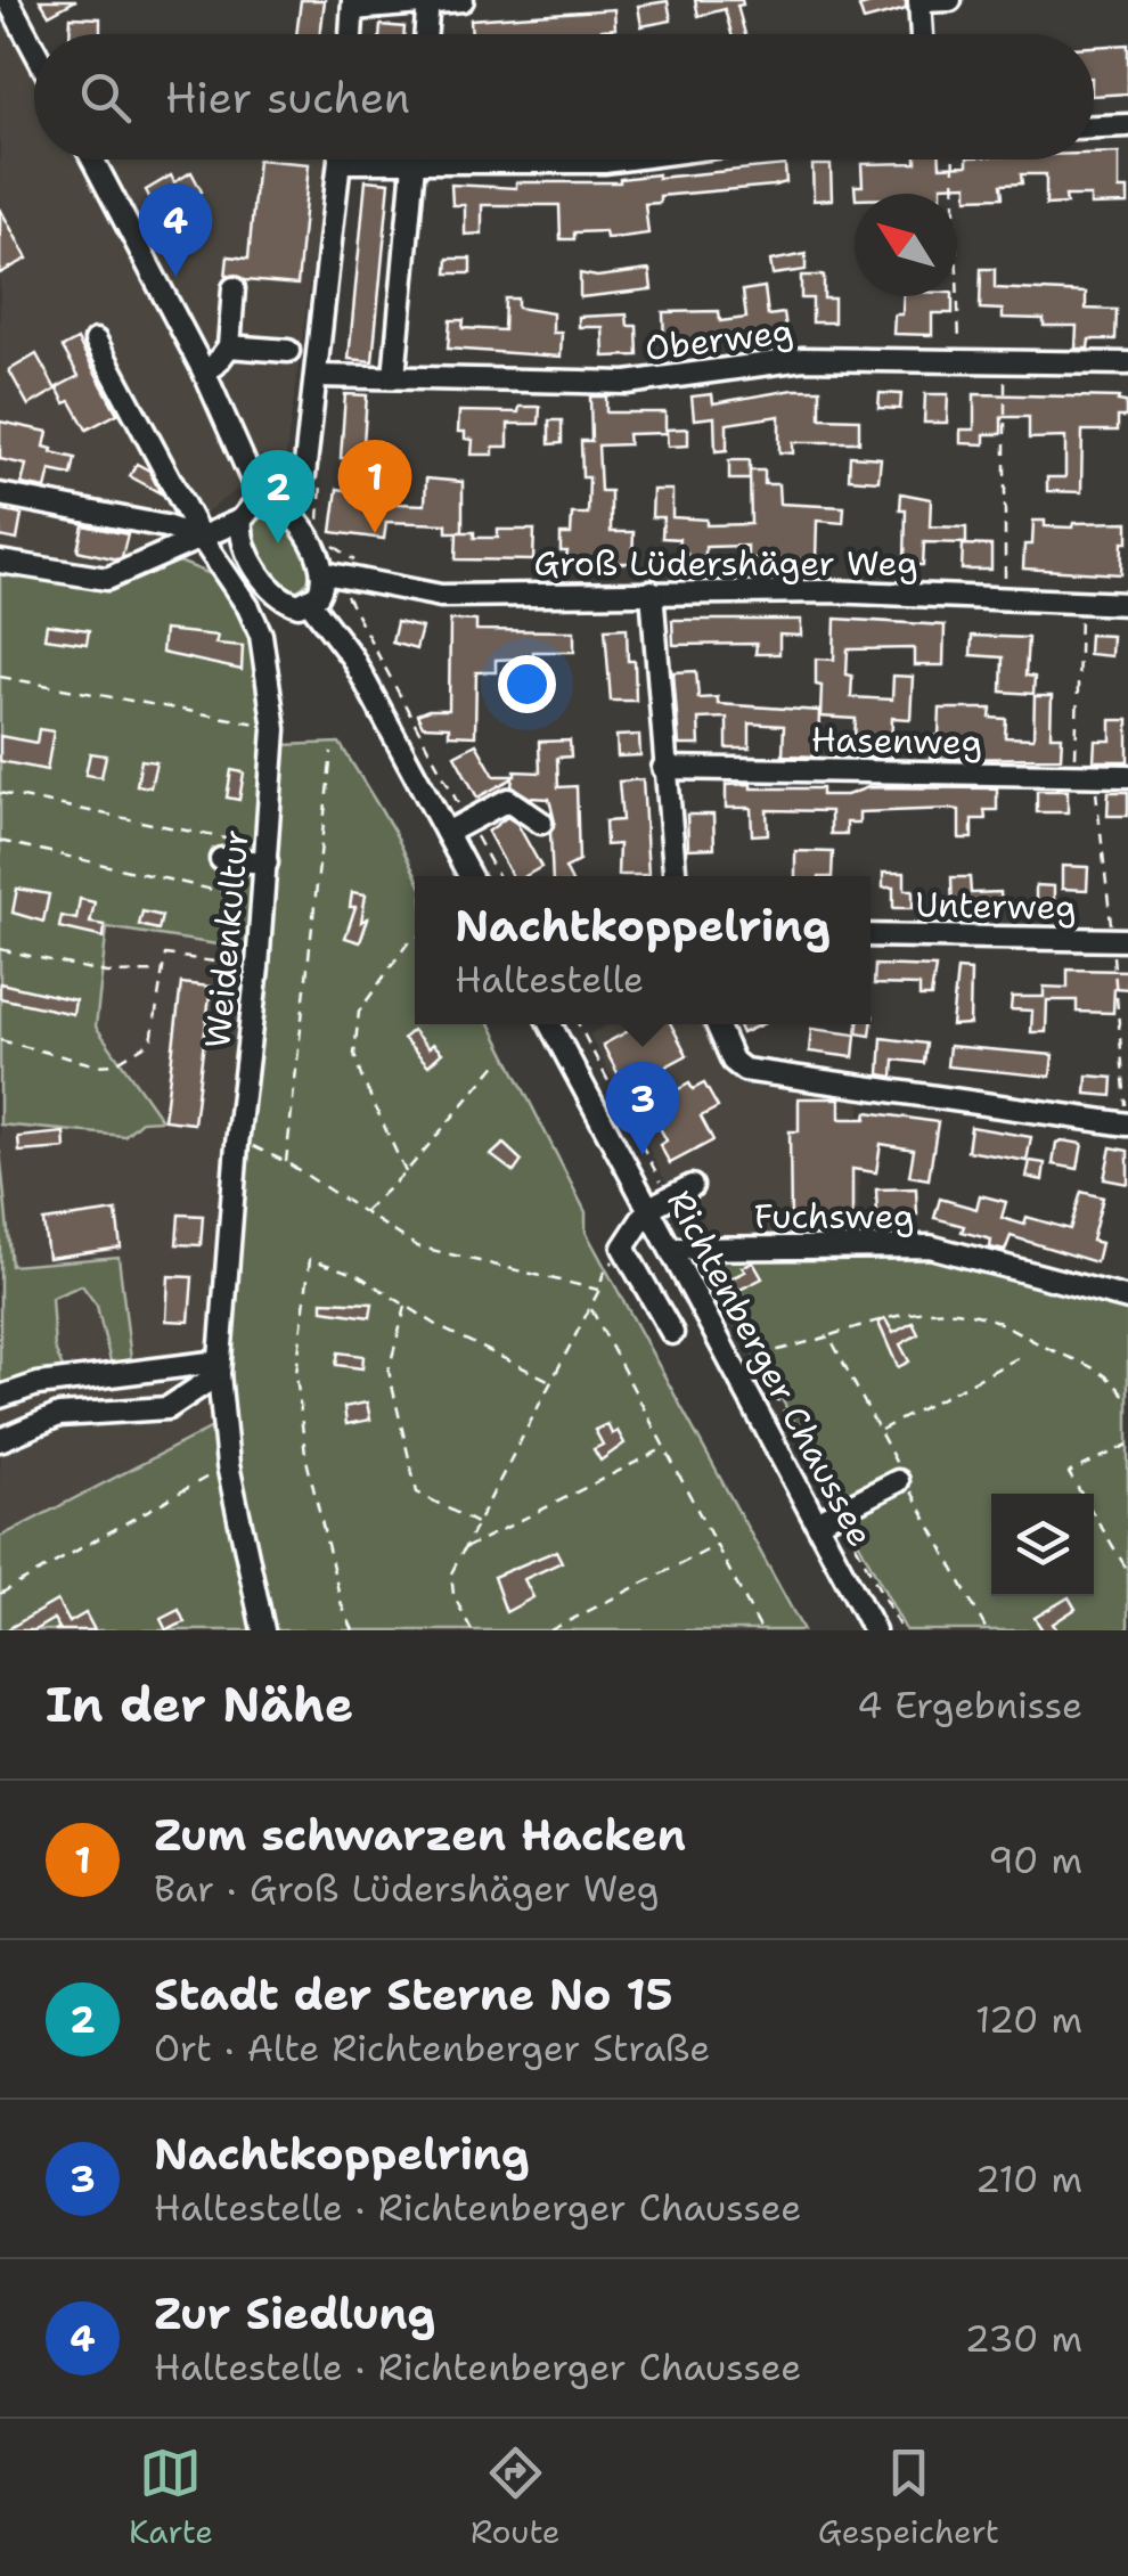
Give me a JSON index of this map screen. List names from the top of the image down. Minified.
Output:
{"streets":{"street":["Oberweg","Groß Lüdershäger Weg","Hasenweg","Unterweg","Weidenkultur","Fuchsweg","Richtenberger Chaussee"]},"crossings":[["Fuchsweg","Richtenberger Chaussee"]],"north":"top left","page":{"search":"Hier suchen","pins":["4","1","2","3"],"popup":["Nachtkoppelring","Haltestelle"],"heading":["In der Nähe","4 Ergebnisse"],"list":[{"mark":"1","name":"Zum schwarzen Hacken","note":"Bar · Groß Lüdershäger Weg","value":"90 m"},{"mark":"2","name":"Stadt der Sterne No 15","note":"Ort · Alte Richtenberger Straße","value":"120 m"},{"mark":"3","name":"Nachtkoppelring","note":"Haltestelle · Richtenberger Chaussee","value":"210 m"},{"mark":"4","name":"Zur Siedlung","note":"Haltestelle · Richtenberger Chaussee","value":"230 m"}],"nav":["Karte","Route","Gespeichert"]}}
